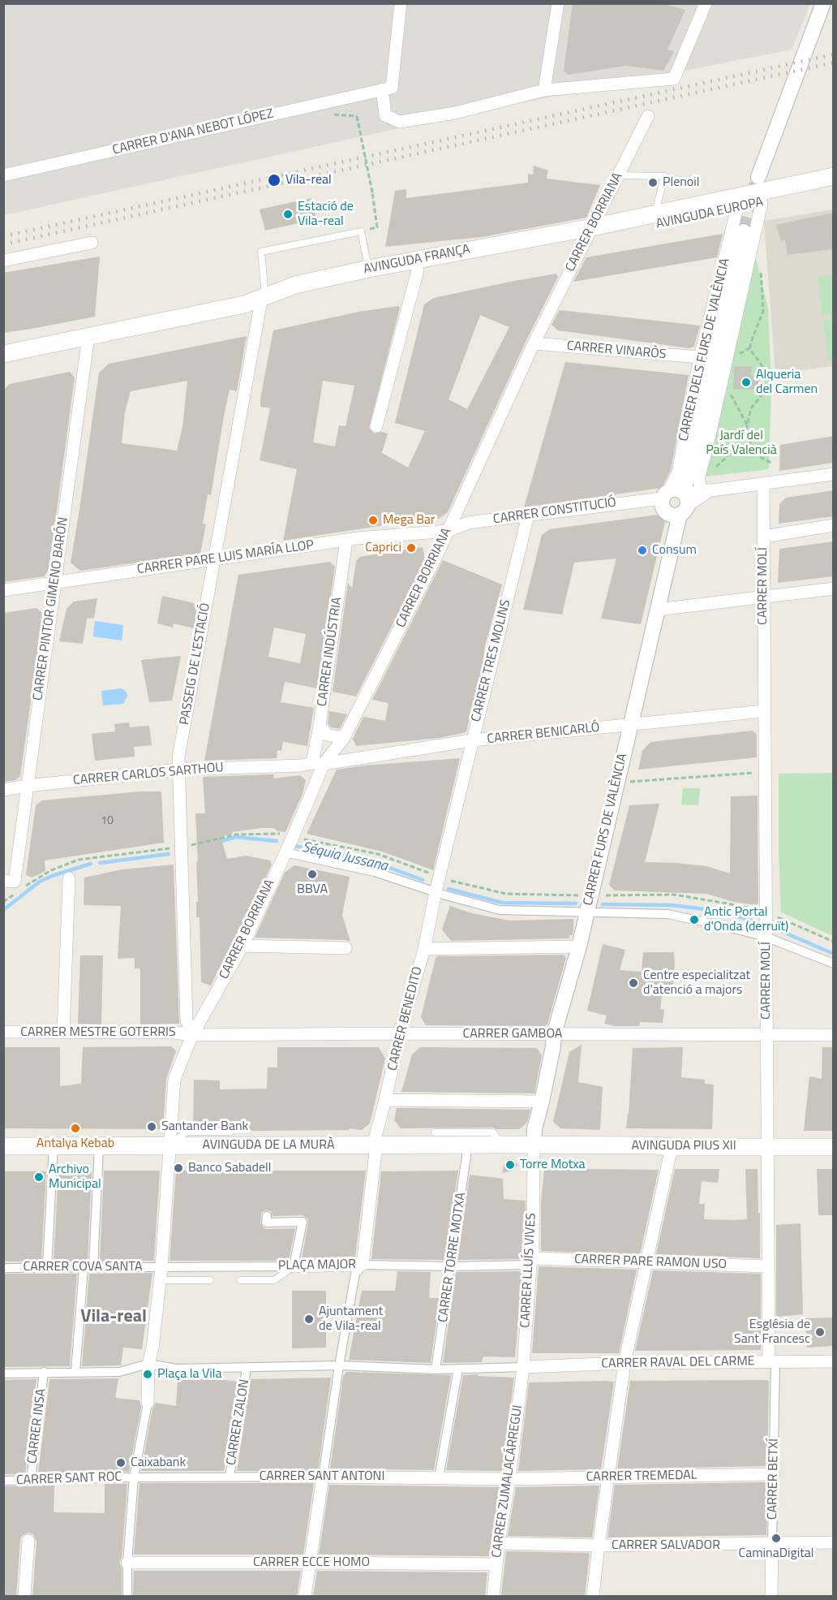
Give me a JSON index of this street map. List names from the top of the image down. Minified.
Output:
{"streets":{"main road":["AVINGUDA EUROPA","AVINGUDA FRANÇA","AVINGUDA DE LA MURÀ","AVINGUDA PIUS XII"],"street":["CARRER D'ANA NEBOT LÓPEZ","CARRER BORRIANA","CARRER DELS FURS DE VALÈNCIA","CARRER VINARÒS","CARRER CONSTITUCIÓ","CARRER PARE LUIS MARÍA LLOP","CARRER MOLÍ","CARRER PINTOR GIMENO BARÓN","CARRER INDÚSTRIA","CARRER TRES MOLINS","PASSEIG DE L'ESTACIÓ","CARRER BENICARLÓ","CARRER CARLOS SARTHOU","CARRER FURS DE VALÈNCIA","CARRER BENEDITO","CARRER MESTRE GOTERRIS","CARRER GAMBOA","CARRER TORRE MOTXA","CARRER PARE RAMON USO","PLAÇA MAJOR","CARRER COVA SANTA","CARRER LLUÍS VIVES","CARRER RAVAL DEL CARME","CARRER ZALON","CARRER INSA","CARRER SANT ANTONI","CARRER TREMEDAL","CARRER SANT ROC","CARRER BETXÍ","CARRER ZUMALACÁRREGUI","CARRER SALVADOR","CARRER ECCE HOMO"]},"crossings":[["AVINGUDA EUROPA","CARRER BORRIANA"],["AVINGUDA EUROPA","AVINGUDA FRANÇA"],["AVINGUDA EUROPA","CARRER DELS FURS DE VALÈNCIA"],["CARRER BORRIANA","AVINGUDA FRANÇA"],["CARRER BORRIANA","CARRER VINARÒS"],["CARRER BORRIANA","CARRER CONSTITUCIÓ"],["CARRER BORRIANA","CARRER PARE LUIS MARÍA LLOP"],["CARRER BORRIANA","CARRER INDÚSTRIA"],["CARRER BORRIANA","PASSEIG DE L'ESTACIÓ"],["CARRER BORRIANA","CARRER BENICARLÓ"],["CARRER BORRIANA","CARRER CARLOS SARTHOU"],["CARRER BORRIANA","CARRER MESTRE GOTERRIS"],["CARRER BORRIANA","CARRER GAMBOA"],["CARRER BORRIANA","AVINGUDA DE LA MURÀ"],["CARRER BORRIANA","PLAÇA MAJOR"],["CARRER BORRIANA","CARRER COVA SANTA"],["AVINGUDA FRANÇA","CARRER PINTOR GIMENO BARÓN"],["AVINGUDA FRANÇA","PASSEIG DE L'ESTACIÓ"],["CARRER DELS FURS DE VALÈNCIA","CARRER VINARÒS"],["CARRER DELS FURS DE VALÈNCIA","CARRER CONSTITUCIÓ"],["CARRER DELS FURS DE VALÈNCIA","CARRER FURS DE VALÈNCIA"],["CARRER CONSTITUCIÓ","CARRER PARE LUIS MARÍA LLOP"],["CARRER CONSTITUCIÓ","CARRER MOLÍ"],["CARRER CONSTITUCIÓ","CARRER TRES MOLINS"],["CARRER CONSTITUCIÓ","CARRER FURS DE VALÈNCIA"],["CARRER PARE LUIS MARÍA LLOP","CARRER PINTOR GIMENO BARÓN"],["CARRER PARE LUIS MARÍA LLOP","CARRER INDÚSTRIA"],["CARRER PARE LUIS MARÍA LLOP","PASSEIG DE L'ESTACIÓ"],["CARRER MOLÍ","CARRER BENICARLÓ"],["CARRER MOLÍ","CARRER GAMBOA"],["CARRER MOLÍ","AVINGUDA PIUS XII"],["CARRER MOLÍ","CARRER PARE RAMON USO"],["CARRER MOLÍ","CARRER RAVAL DEL CARME"],["CARRER MOLÍ","CARRER BETXÍ"],["CARRER PINTOR GIMENO BARÓN","CARRER CARLOS SARTHOU"],["CARRER INDÚSTRIA","CARRER BENICARLÓ"],["CARRER INDÚSTRIA","CARRER CARLOS SARTHOU"],["CARRER TRES MOLINS","CARRER BENICARLÓ"],["CARRER TRES MOLINS","CARRER BENEDITO"],["PASSEIG DE L'ESTACIÓ","CARRER CARLOS SARTHOU"],["PASSEIG DE L'ESTACIÓ","CARRER MESTRE GOTERRIS"],["PASSEIG DE L'ESTACIÓ","CARRER GAMBOA"],["CARRER BENICARLÓ","CARRER CARLOS SARTHOU"],["CARRER BENICARLÓ","CARRER FURS DE VALÈNCIA"],["CARRER FURS DE VALÈNCIA","CARRER GAMBOA"],["CARRER FURS DE VALÈNCIA","AVINGUDA DE LA MURÀ"],["CARRER FURS DE VALÈNCIA","AVINGUDA PIUS XII"],["CARRER FURS DE VALÈNCIA","CARRER LLUÍS VIVES"],["CARRER BENEDITO","CARRER GAMBOA"],["CARRER BENEDITO","AVINGUDA DE LA MURÀ"],["CARRER BENEDITO","PLAÇA MAJOR"],["CARRER MESTRE GOTERRIS","CARRER GAMBOA"],["AVINGUDA DE LA MURÀ","AVINGUDA PIUS XII"],["AVINGUDA DE LA MURÀ","CARRER TORRE MOTXA"],["AVINGUDA DE LA MURÀ","CARRER LLUÍS VIVES"],["AVINGUDA PIUS XII","CARRER LLUÍS VIVES"],["CARRER PARE RAMON USO","CARRER LLUÍS VIVES"],["PLAÇA MAJOR","CARRER COVA SANTA"],["PLAÇA MAJOR","CARRER SANT ANTONI"],["CARRER LLUÍS VIVES","CARRER RAVAL DEL CARME"],["CARRER LLUÍS VIVES","CARRER ZUMALACÁRREGUI"],["CARRER RAVAL DEL CARME","CARRER BETXÍ"],["CARRER RAVAL DEL CARME","CARRER ZUMALACÁRREGUI"],["CARRER ZALON","CARRER SANT ANTONI"],["CARRER INSA","CARRER SANT ROC"],["CARRER SANT ANTONI","CARRER TREMEDAL"],["CARRER SANT ANTONI","CARRER SANT ROC"],["CARRER SANT ANTONI","CARRER ZUMALACÁRREGUI"],["CARRER TREMEDAL","CARRER BETXÍ"],["CARRER TREMEDAL","CARRER ZUMALACÁRREGUI"],["CARRER BETXÍ","CARRER SALVADOR"],["CARRER ZUMALACÁRREGUI","CARRER SALVADOR"],["CARRER ZUMALACÁRREGUI","CARRER ECCE HOMO"]],"districts":["Vila-real"],"water":["Séquia Jussana"],"parks":["Jardí del País Valencià"],"places":["Vila-real","Plenoil","Estació de Vila-real","Alqueria del Carmen","Mega Bar","Caprici","Consum","BBVA","Antic Portal d'Onda (derruït)","Centre especialitzat d'atenció a majors","Santander Bank","Antalya Kebab","Torre Motxa","Banco Sabadell","Archivo Municipal","Ajuntament de Vila-real","Església de Sant Francesc","Plaça la Vila","Caixabank","CaminaDigital"],"house_numbers":["10"]}
